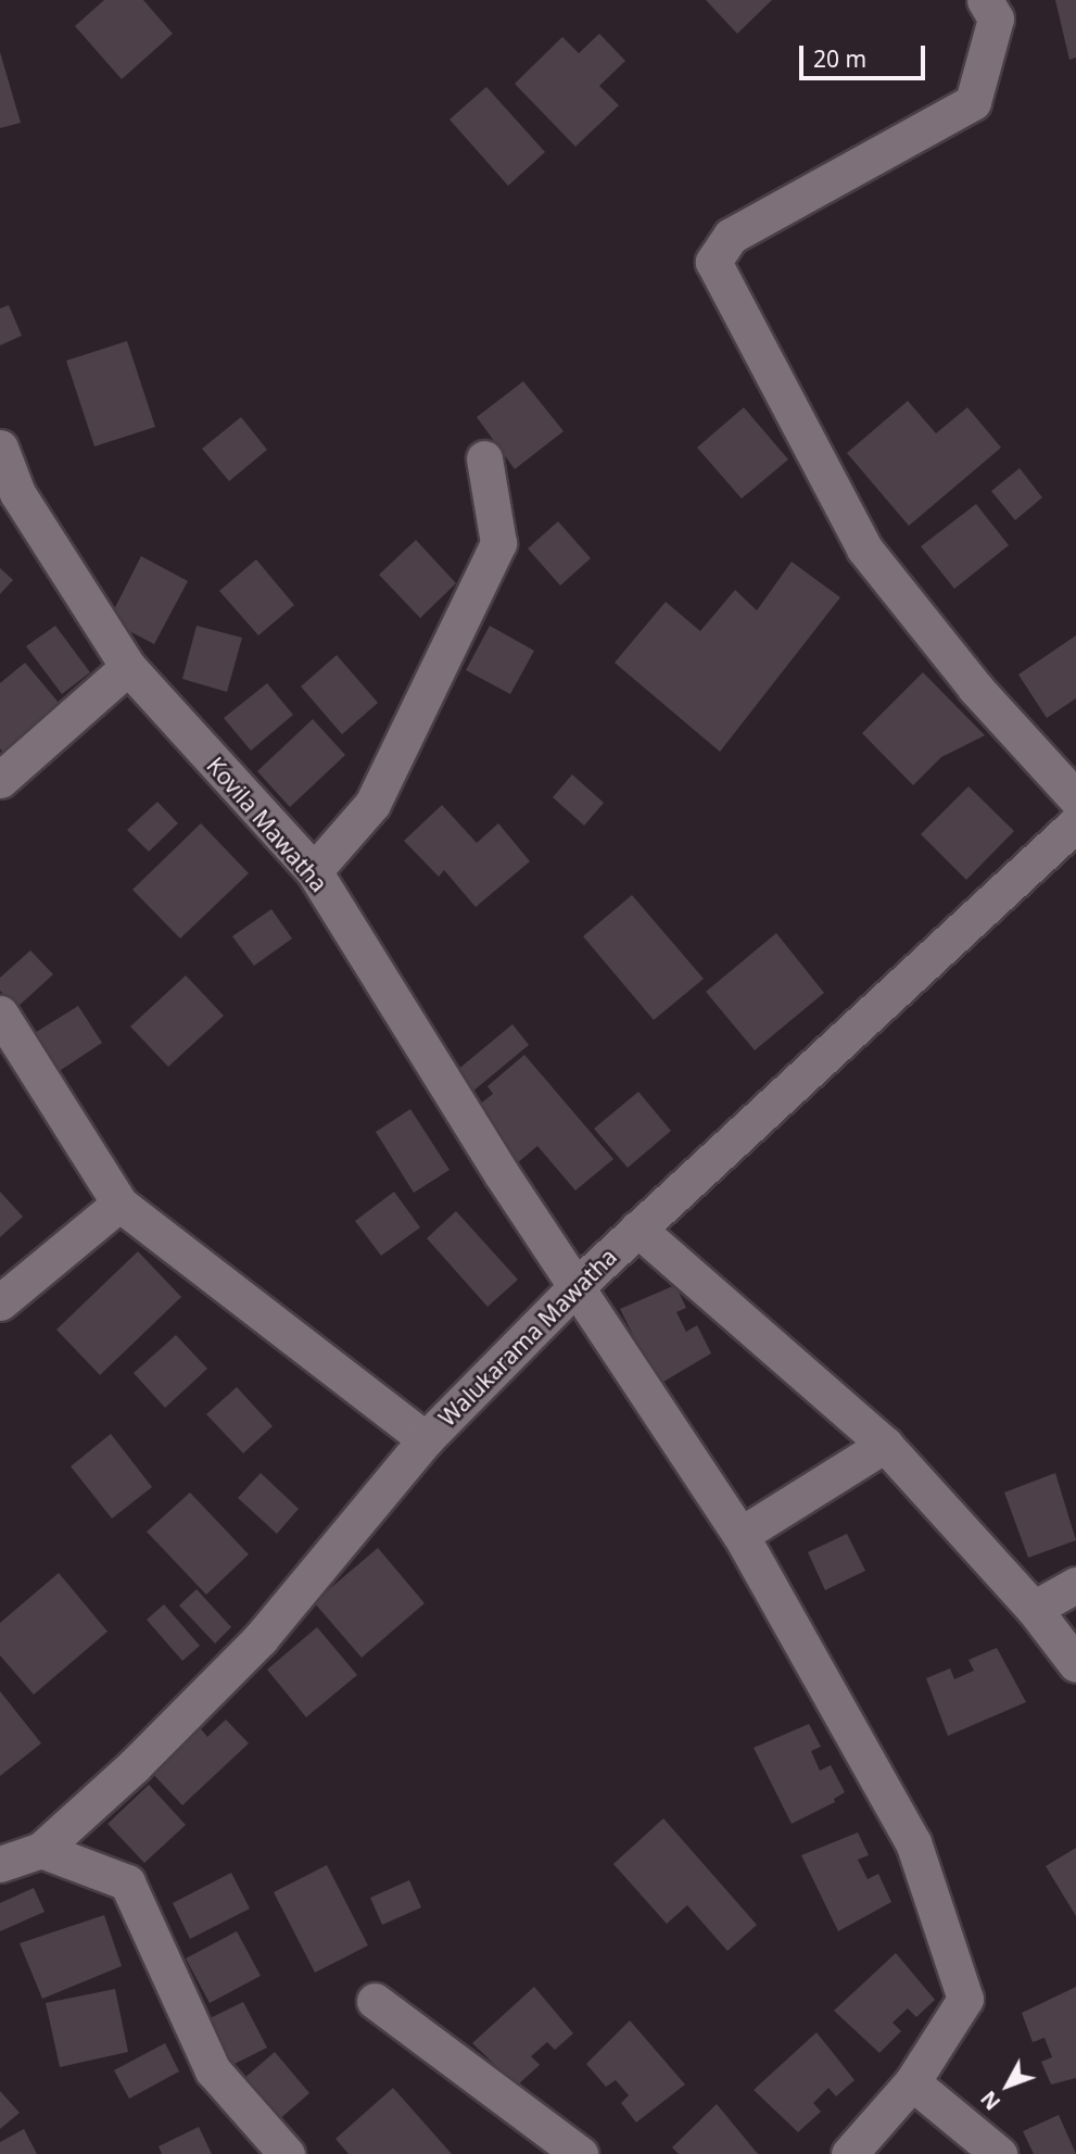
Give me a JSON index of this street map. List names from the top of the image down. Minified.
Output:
{"streets":{"street":["Kovila Mawatha","Walukarama Mawatha"]},"crossings":[["Kovila Mawatha","Walukarama Mawatha"]],"scale_bar":"20 m","north":"bottom left"}
